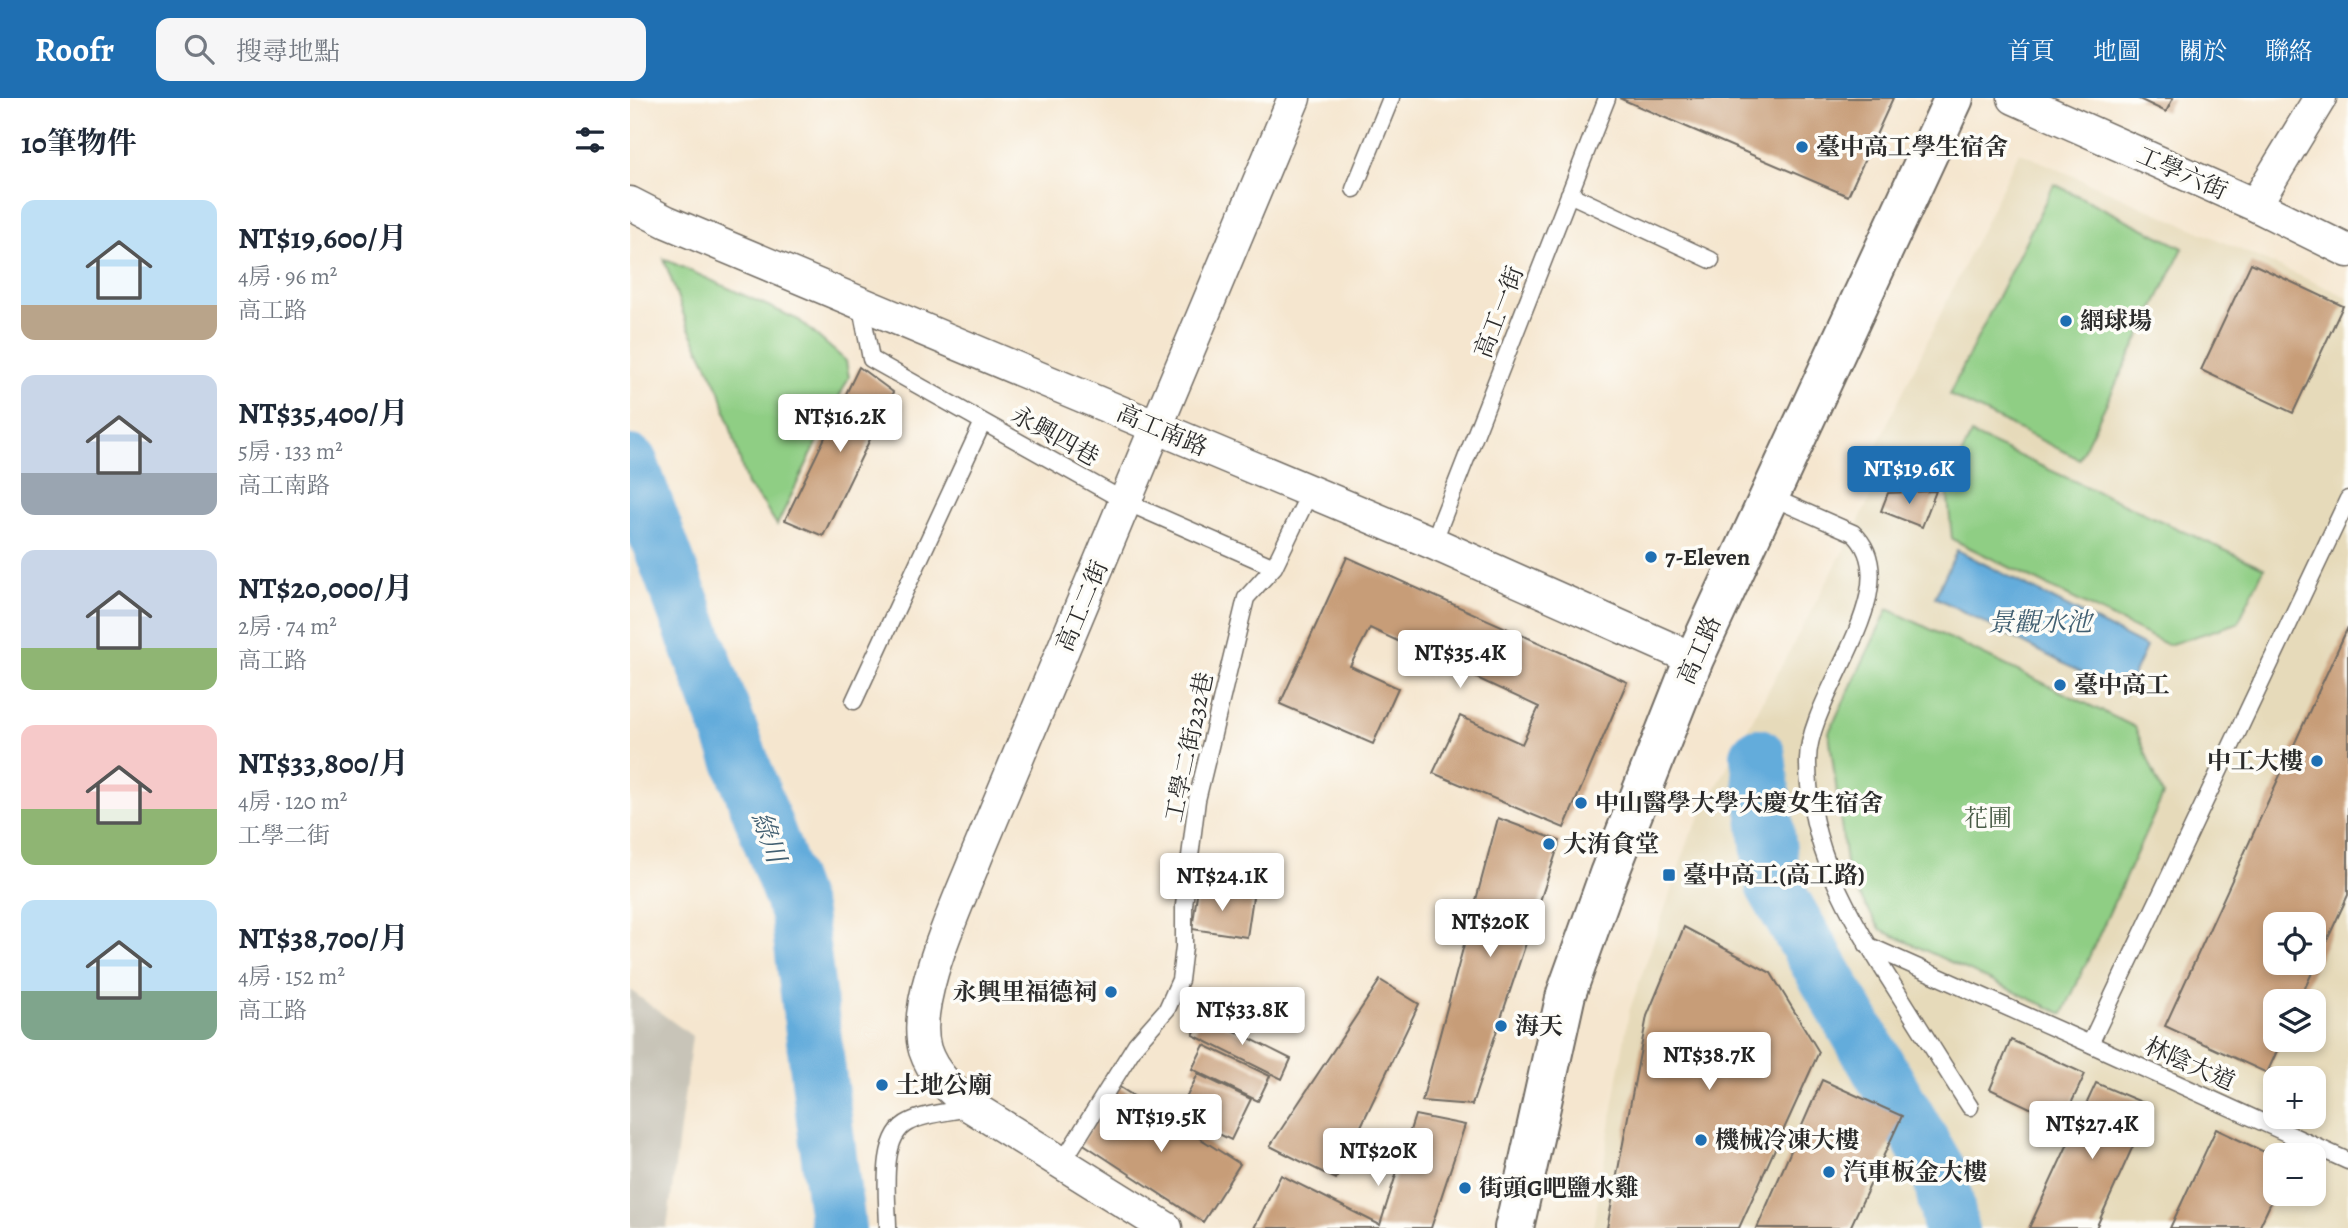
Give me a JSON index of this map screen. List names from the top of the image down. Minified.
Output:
{"streets":{"street":["工學六街","高工南路","高工二街","高工路"],"lane":["高工一街","永興四巷","工學二街232巷","林陰大道"]},"crossings":[["高工一街","高工南路"],["高工南路","永興四巷"],["高工南路","高工二街"],["高工南路","高工路"],["高工南路","工學二街232巷"],["永興四巷","高工二街"],["永興四巷","工學二街232巷"],["高工二街","工學二街232巷"]],"water":["景觀水池","綠川"],"parks":["花圃"],"places":{"other":["臺中高工學生宿舍","網球場","7-Eleven","臺中高工","中工大樓","中山醫學大學大慶女生宿舍","大洧食堂","永興里福德祠","海天","土地公廟","機械冷凍大樓","汽車板金大樓","街頭G吧鹽水雞"],"transit":["臺中高工(高工路)"]},"page":{"header":"Roofr","search":"搜尋地點","nav":["首頁","地圖","關於","聯絡"],"heading":"10筆物件","list":[{"name":"NT$19,600/月","note":"4房 · 96 m² · 高工路"},{"name":"NT$35,400/月","note":"5房 · 133 m² · 高工南路"},{"name":"NT$20,000/月","note":"2房 · 74 m² · 高工路"},{"name":"NT$33,800/月","note":"4房 · 120 m² · 工學二街"},{"name":"NT$38,700/月","note":"4房 · 152 m² · 高工路"}],"price":["NT$16.2K","NT$19.6K","NT$35.4K","NT$24.1K","NT$20K","NT$33.8K","NT$38.7K","NT$19.5K","NT$27.4K","NT$20K"],"map_buttons":["+","−"]}}
